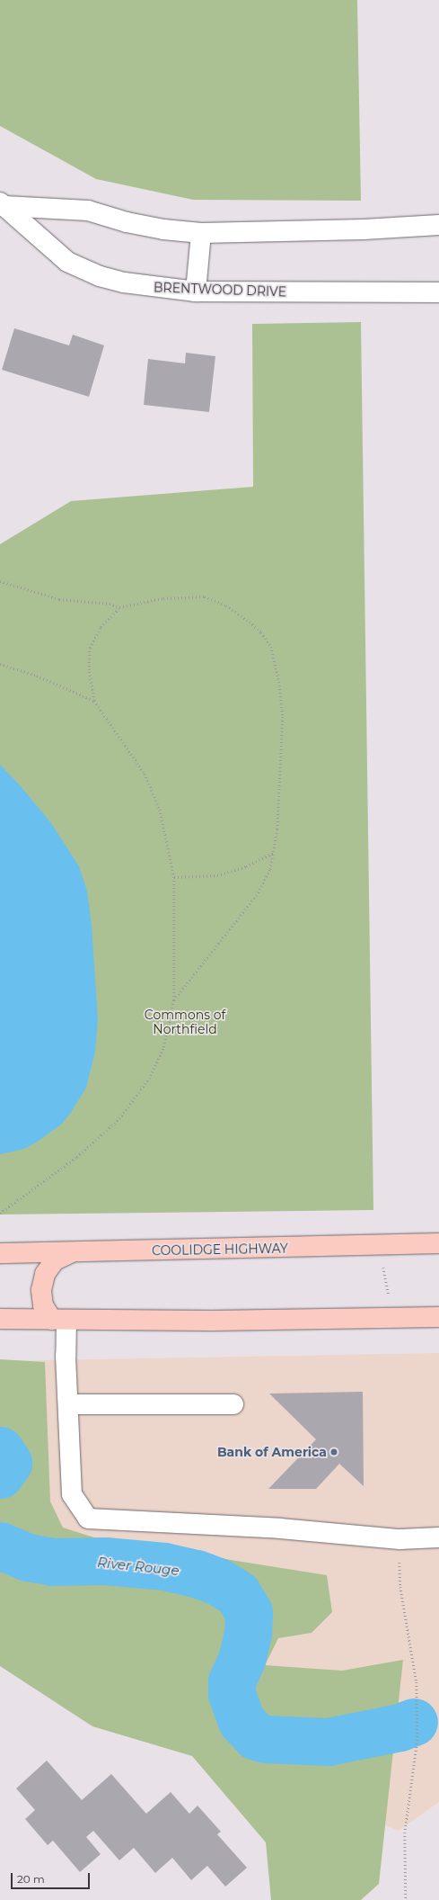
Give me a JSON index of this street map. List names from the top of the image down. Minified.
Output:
{"streets":{"main road":["COOLIDGE HIGHWAY"],"street":["BRENTWOOD DRIVE"]},"water":["River Rouge"],"parks":["Commons of Northfield"],"places":["Bank of America"],"scale_bar":"20 m"}
